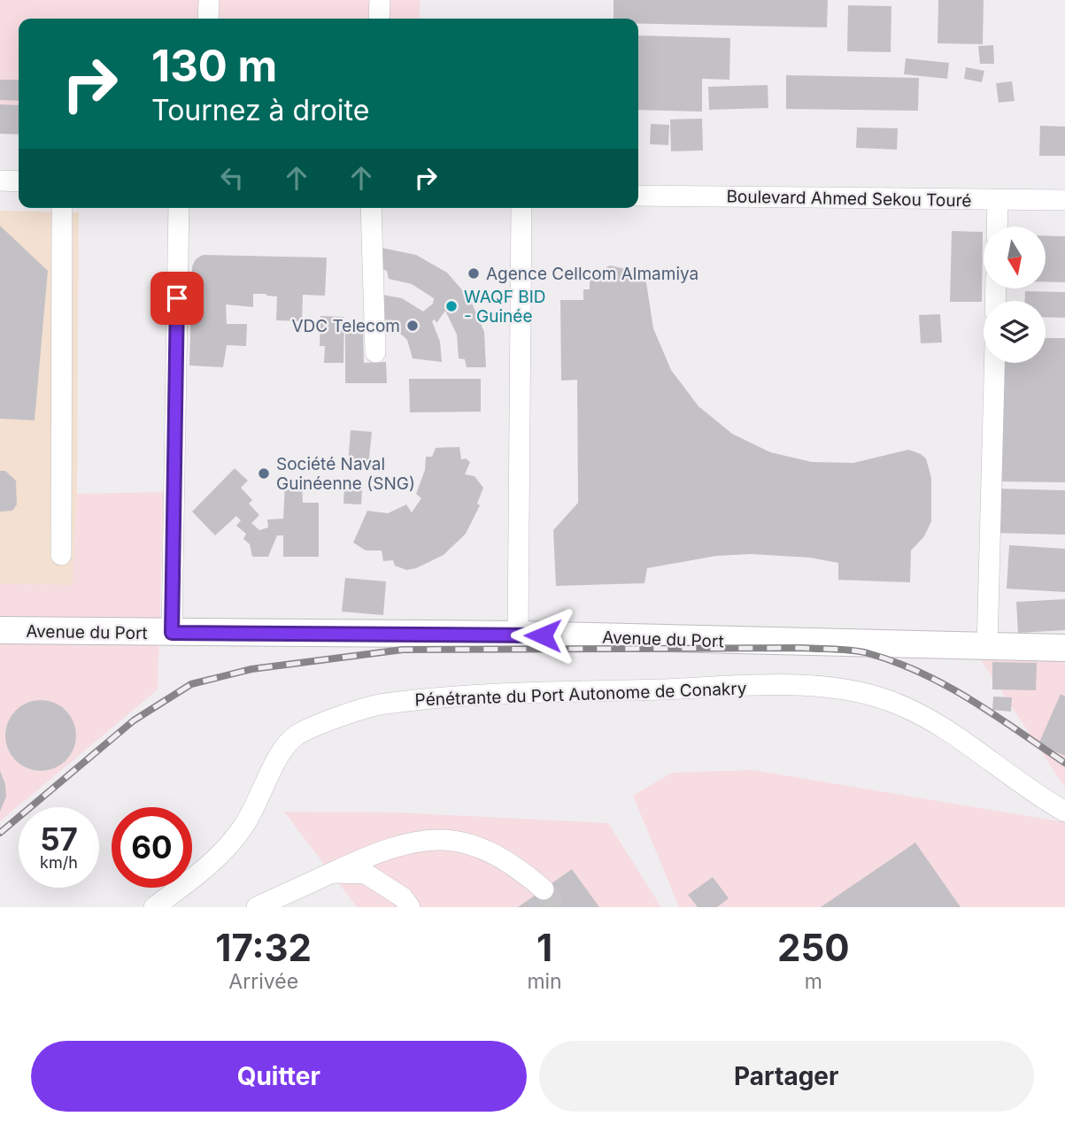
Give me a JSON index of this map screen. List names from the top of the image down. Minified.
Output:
{"streets":{"main road":["Avenue du Port"],"street":["Boulevard Ahmed Sekou Touré","Pénétrante du Port Autonome de Conakry"]},"places":["Agence Cellcom Almamiya","WAQF BID - Guinée","VDC Telecom","Société Naval Guinéenne (SNG)"],"north":"bottom","page":{"turn":["130 m","Tournez à droite"],"speed":"57 km/h","limit":"60","eta":["17:32","Arrivée","1","min","250","m"],"buttons":["Quitter","Partager"]}}
